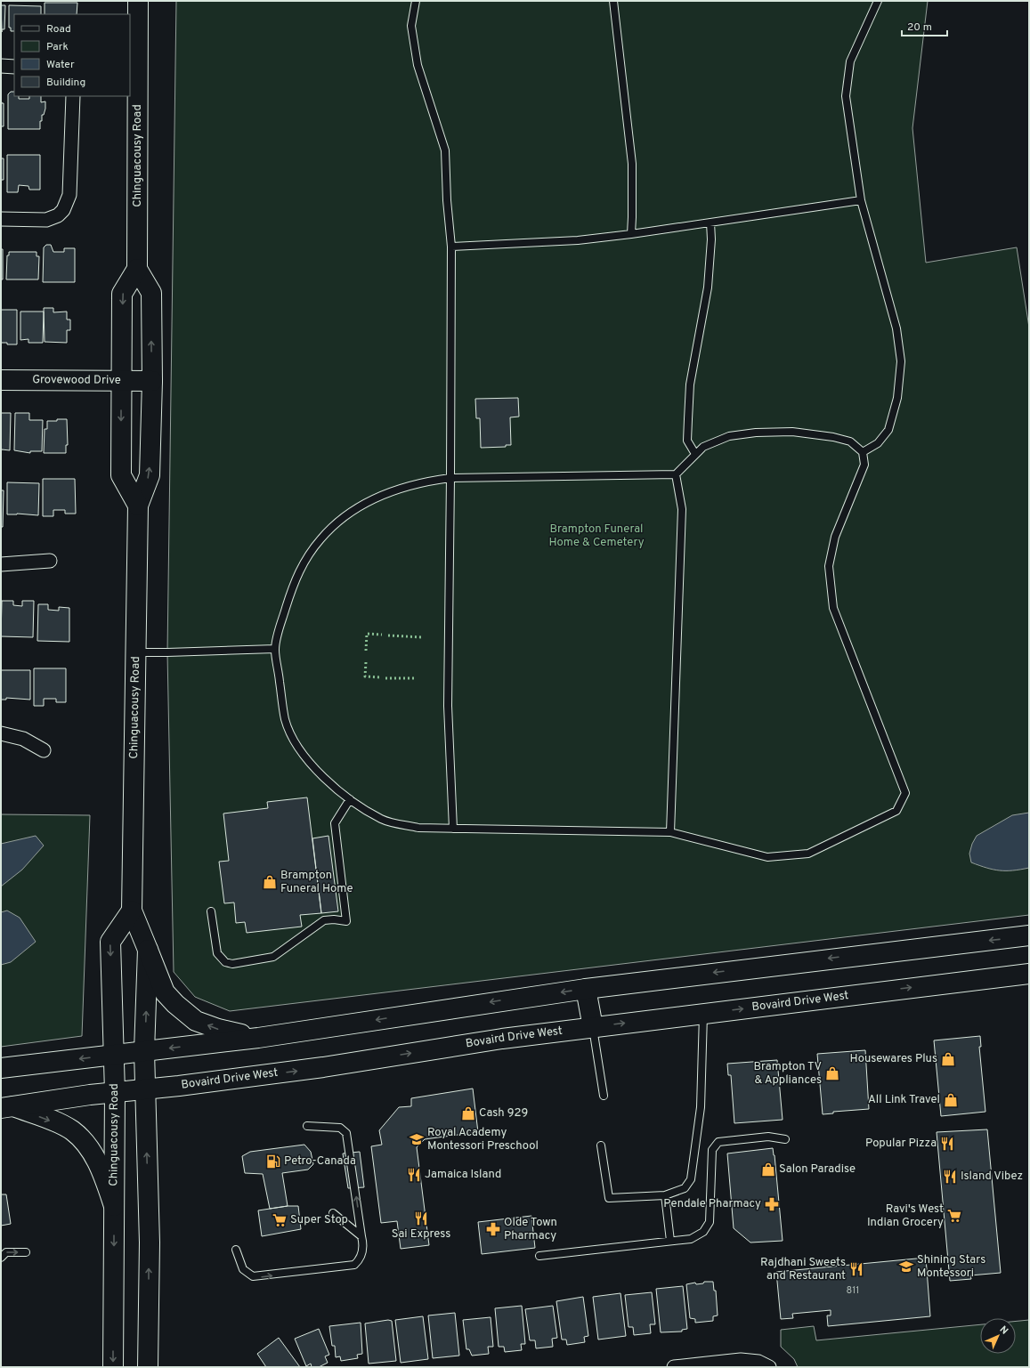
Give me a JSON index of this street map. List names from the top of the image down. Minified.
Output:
{"streets":{"main road":["Chinguacousy Road","Grovewood Drive","Bovaird Drive West"]},"crossings":[["Chinguacousy Road","Grovewood Drive"],["Chinguacousy Road","Bovaird Drive West"]],"parks":["Brampton Funeral Home & Cemetery"],"places":{"shop":["Brampton Funeral Home","Housewares Plus","Brampton TV & Appliances","All Link Travel","Cash 929","Salon Paradise"],"school or university":["Royal Academy Montessori Preschool","Shining Stars Montessori"],"restaurant":["Popular Pizza","Jamaica Island","Island Vibez","Sai Express","Rajdhani Sweets and Restaurant"],"fuel station":["Petro-Canada"],"pharmacy":["Pendale Pharmacy","Olde Town Pharmacy"],"supermarket":["Ravi's West Indian Grocery","Super Stop"]},"house_numbers":["811"],"legend":["Road","Park","Water","Building"],"scale_bar":"20 m","north":"top right"}
